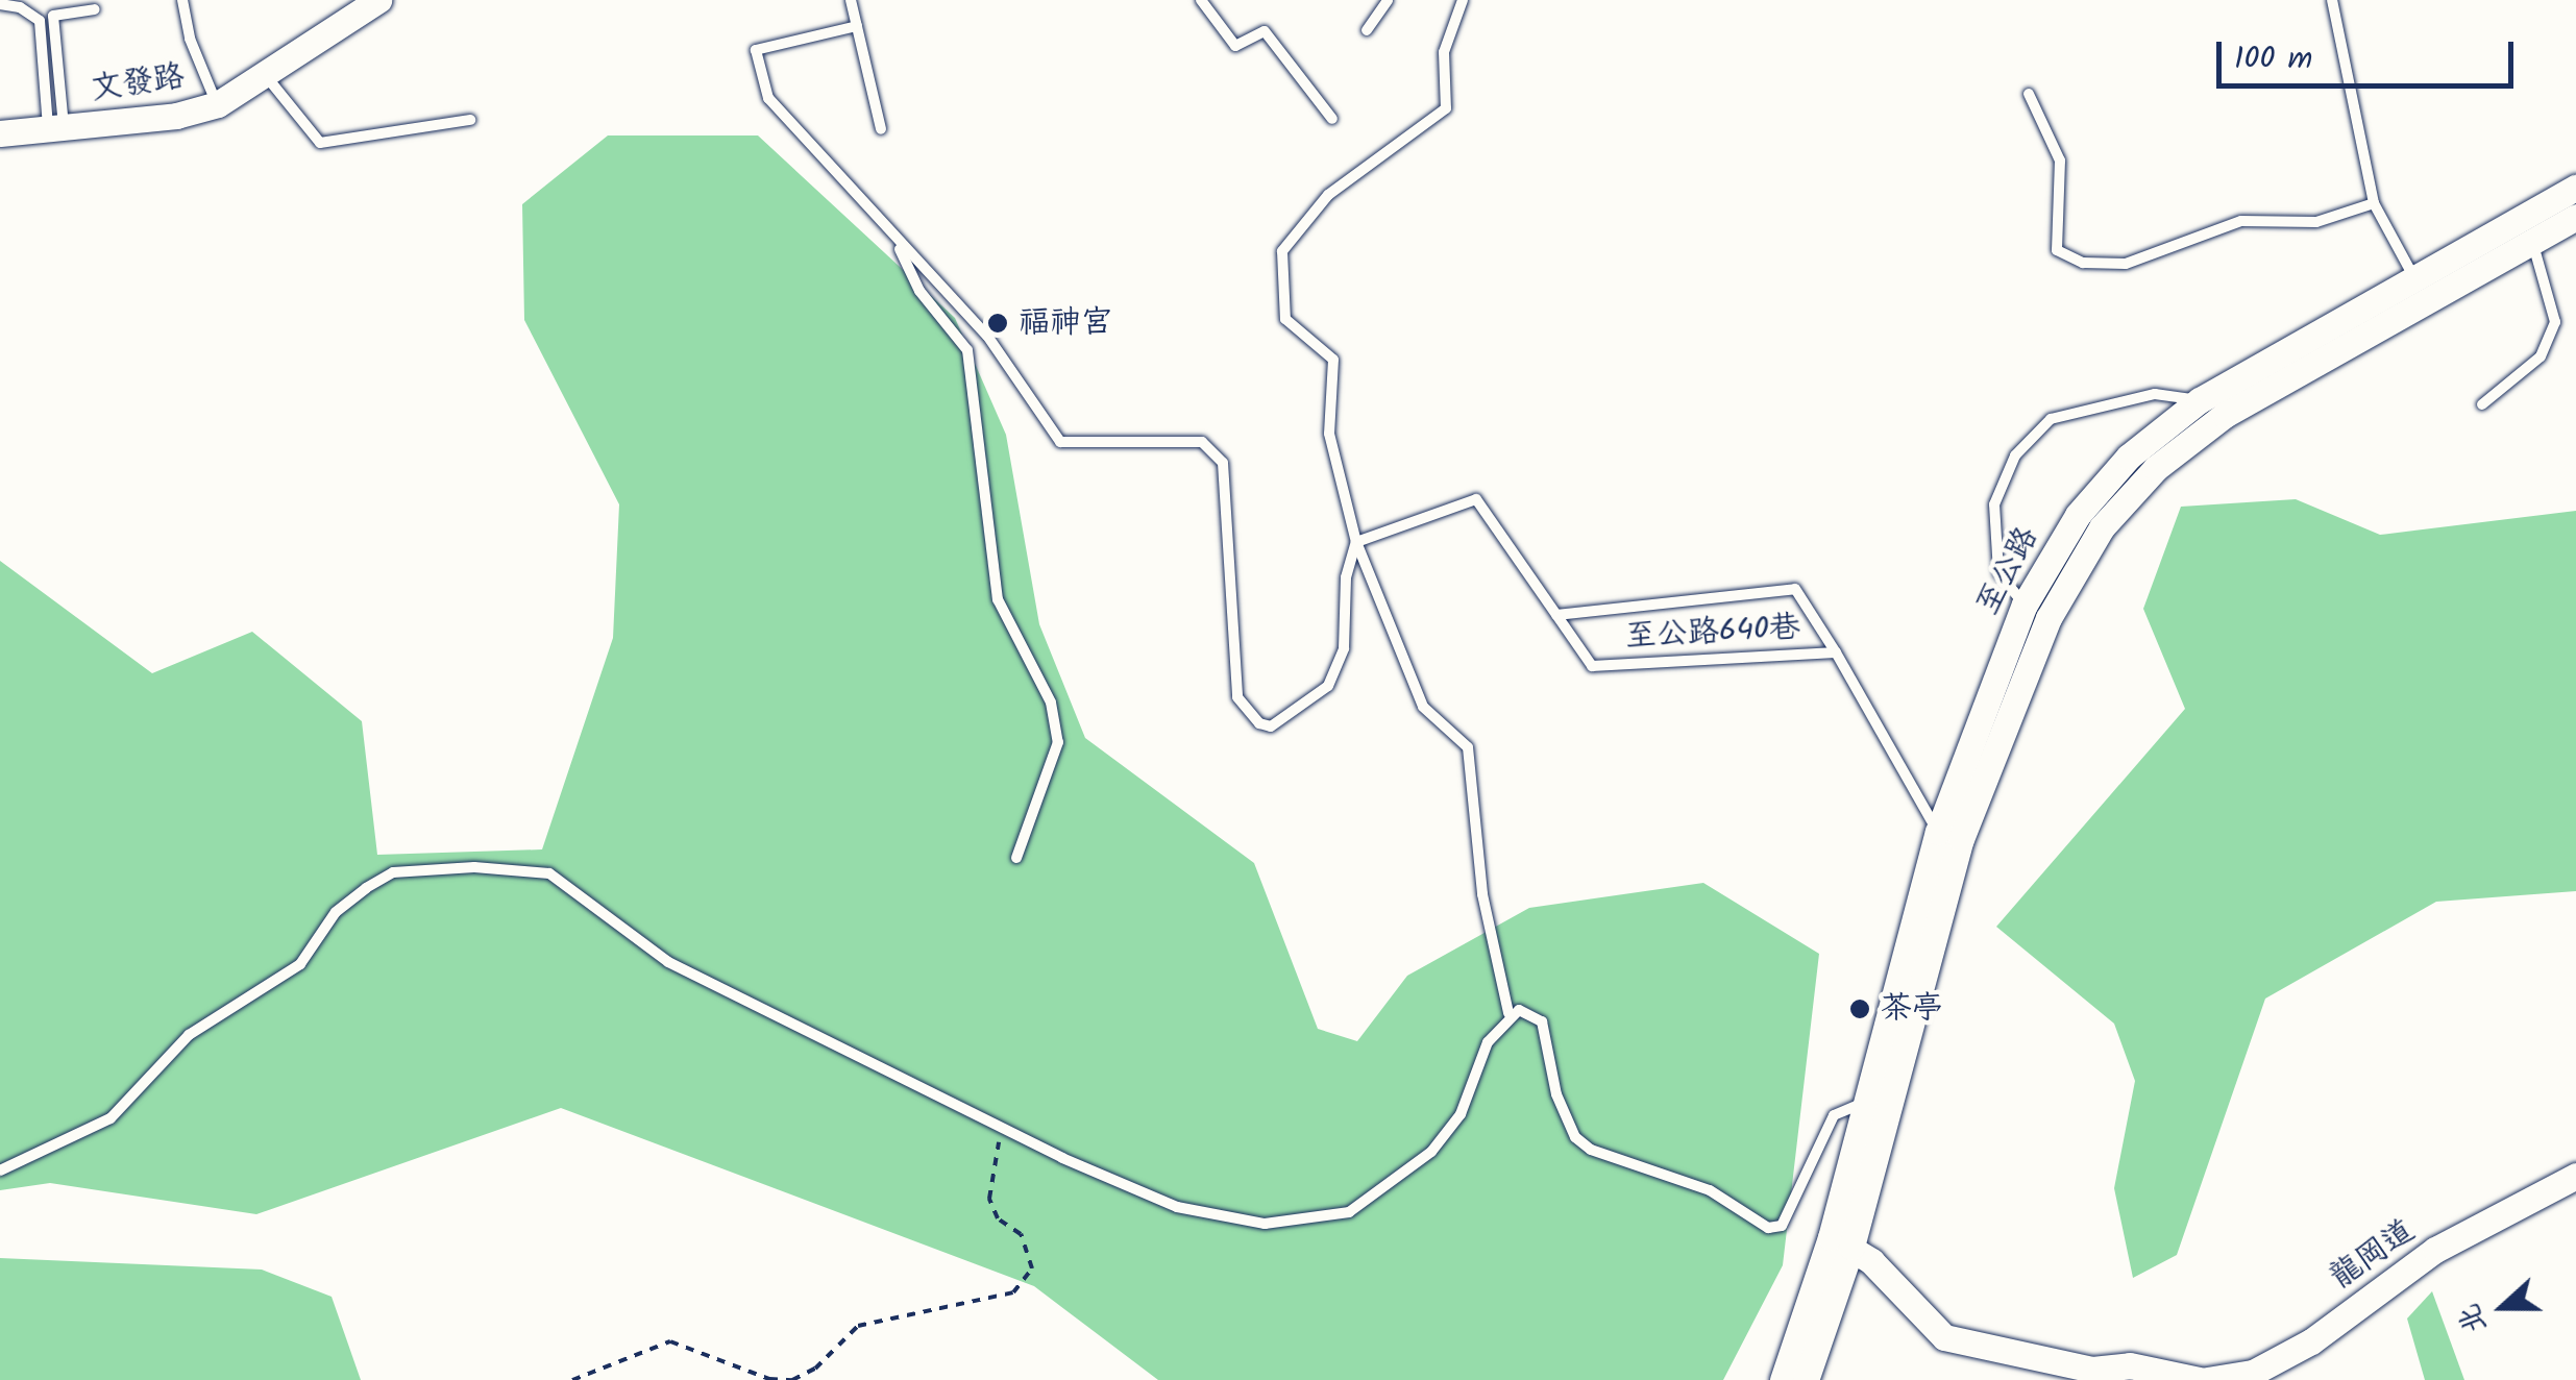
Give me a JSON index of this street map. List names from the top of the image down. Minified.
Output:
{"streets":{"street":["文發路","至公路","龍岡道"],"lane":["至公路640巷"]},"crossings":[["至公路","至公路640巷"],["至公路","龍岡道"]],"places":["福神宮","茶亭"],"scale_bar":"100 m","north":"left"}
